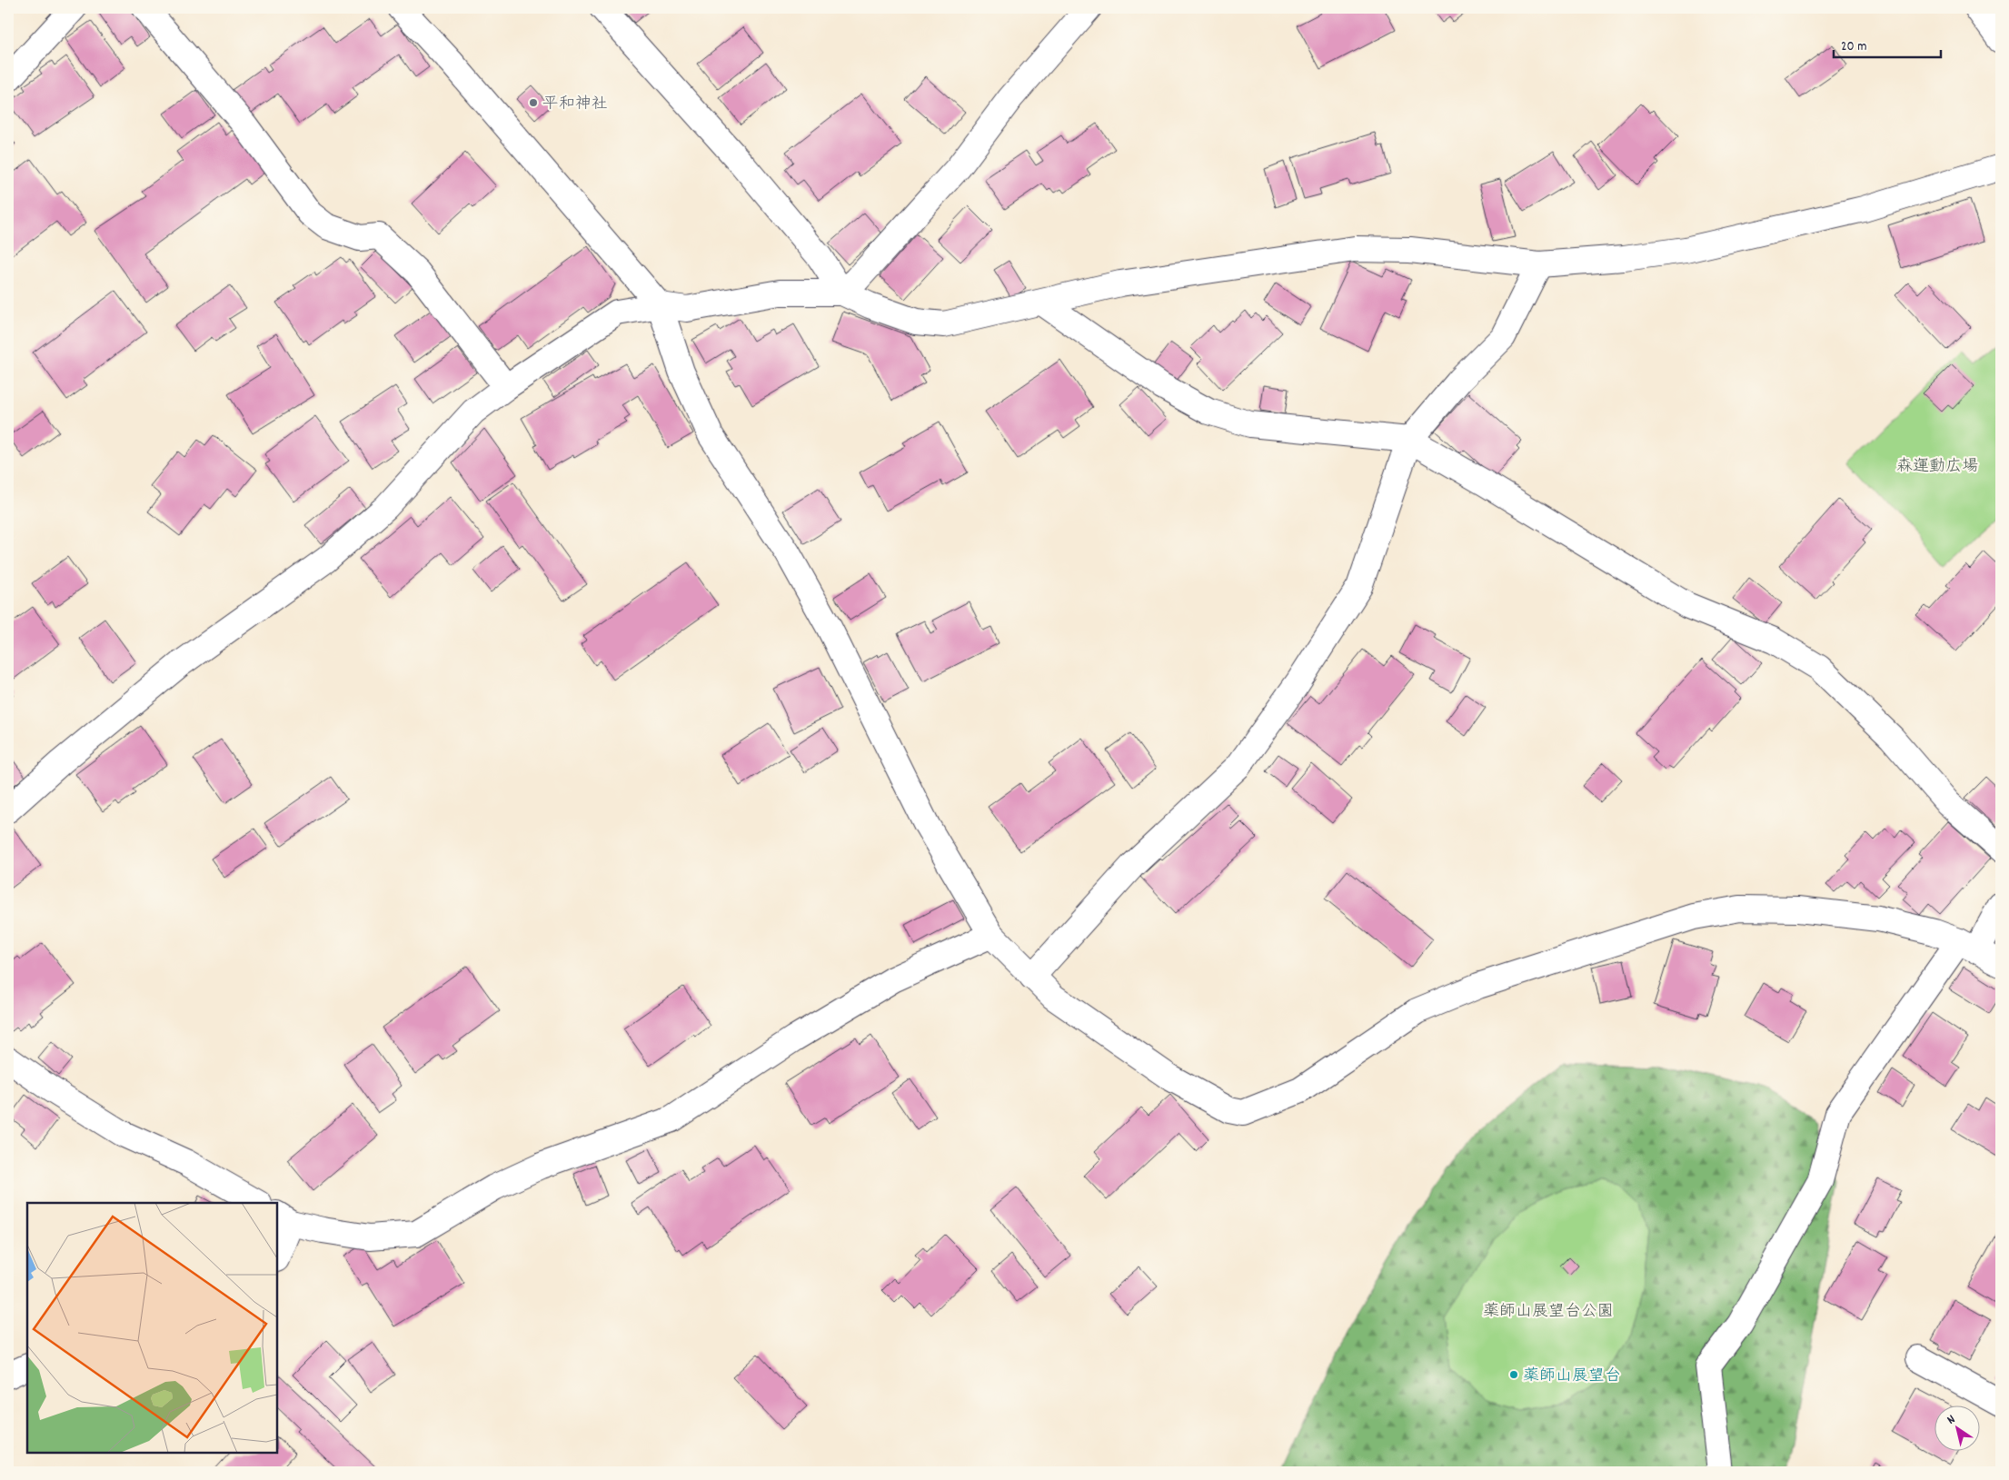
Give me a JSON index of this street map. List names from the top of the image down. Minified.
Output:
{"parks":["森運動広場","薬師山展望台公園"],"places":["平和神社","薬師山展望台"],"scale_bar":"20 m","north":"top left"}
